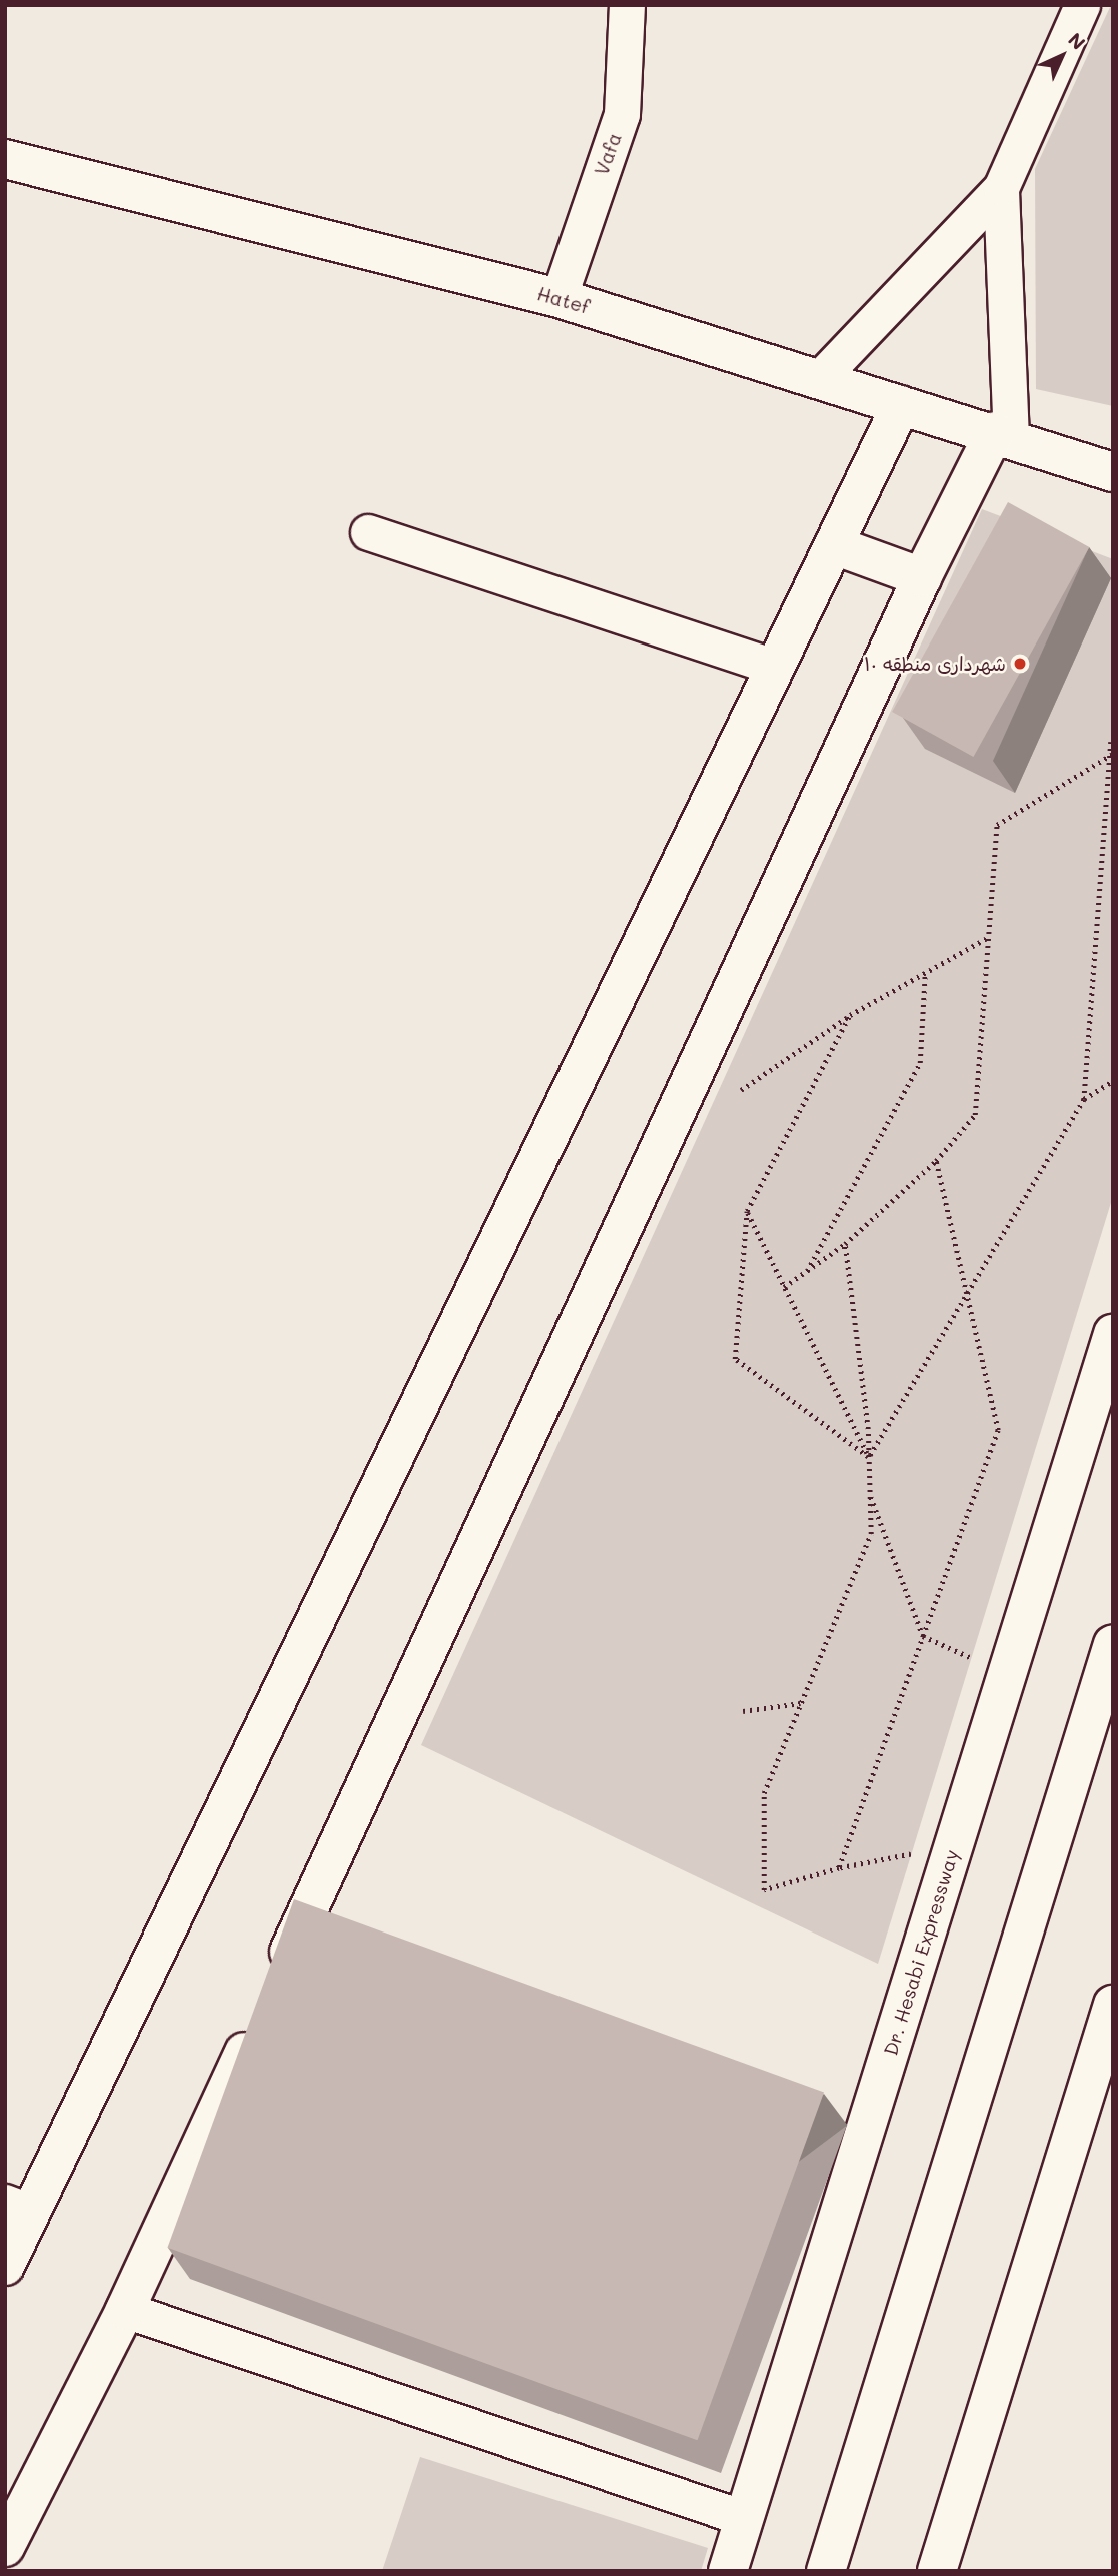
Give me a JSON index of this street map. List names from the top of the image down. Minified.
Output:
{"streets":{"main road":["Hatef","Dr. Hesabi Expressway"],"street":["Vafa"]},"crossings":[["Vafa","Hatef"]],"places":["شهرداری منطقه ۱۰"],"north":"top right"}
